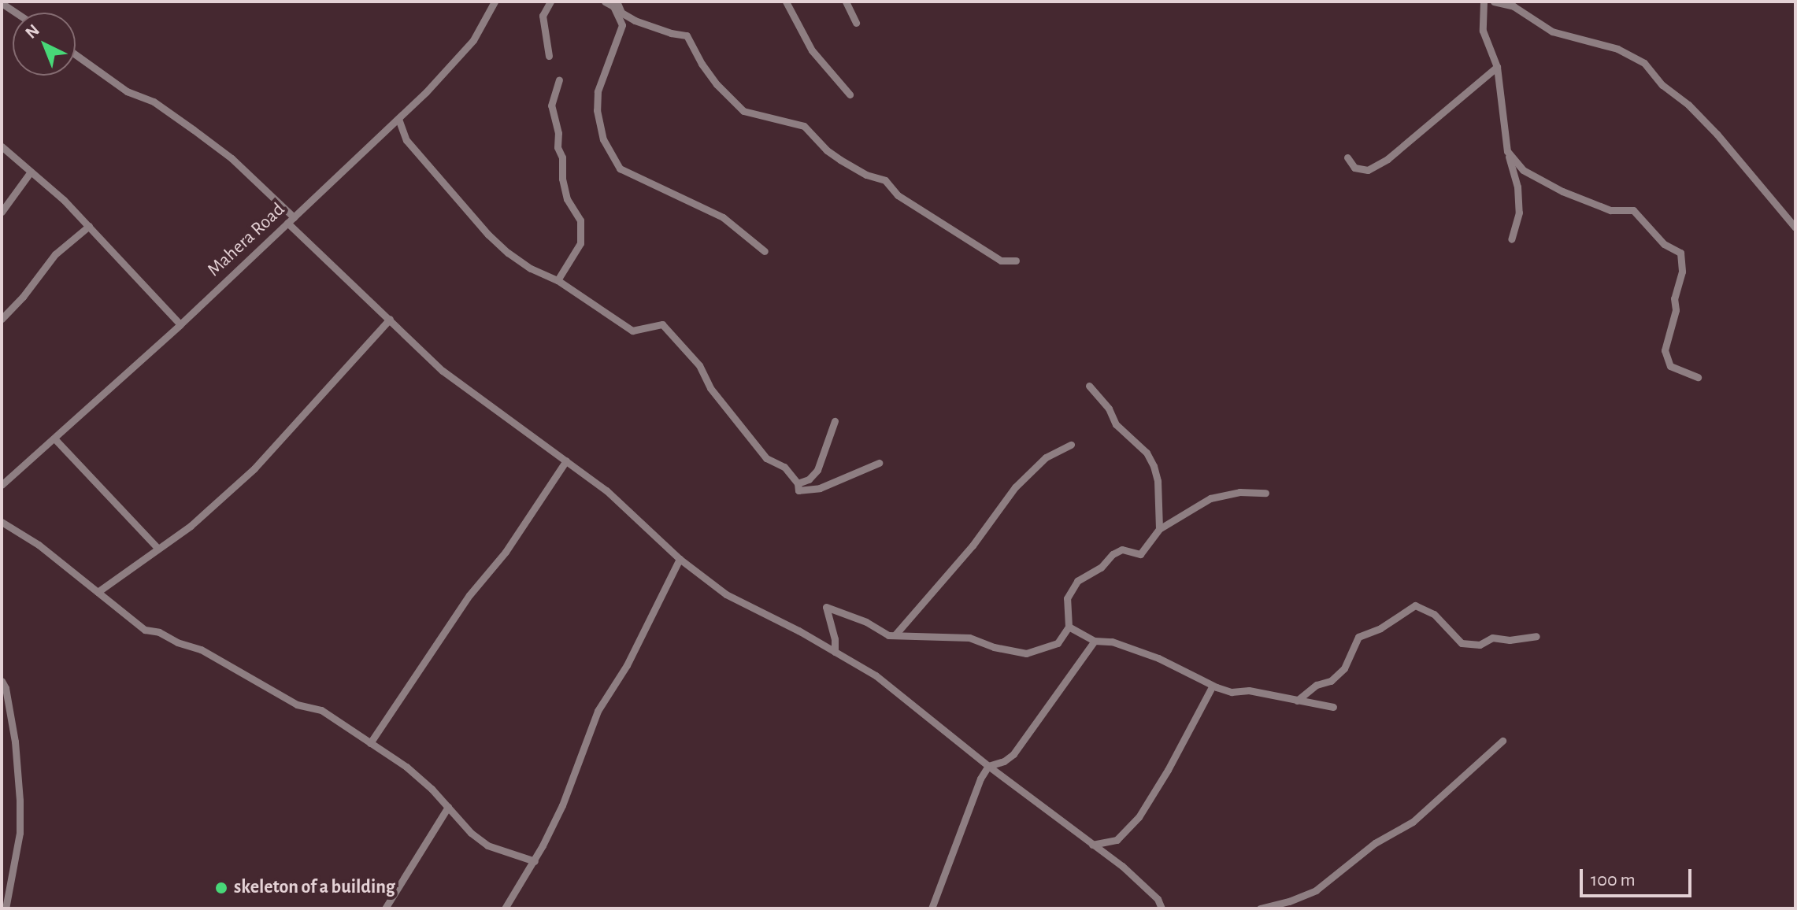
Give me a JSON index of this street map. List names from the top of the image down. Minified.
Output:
{"streets":{"street":["Mahera Road"]},"places":["skeleton of a building"],"scale_bar":"100 m","north":"top left"}
